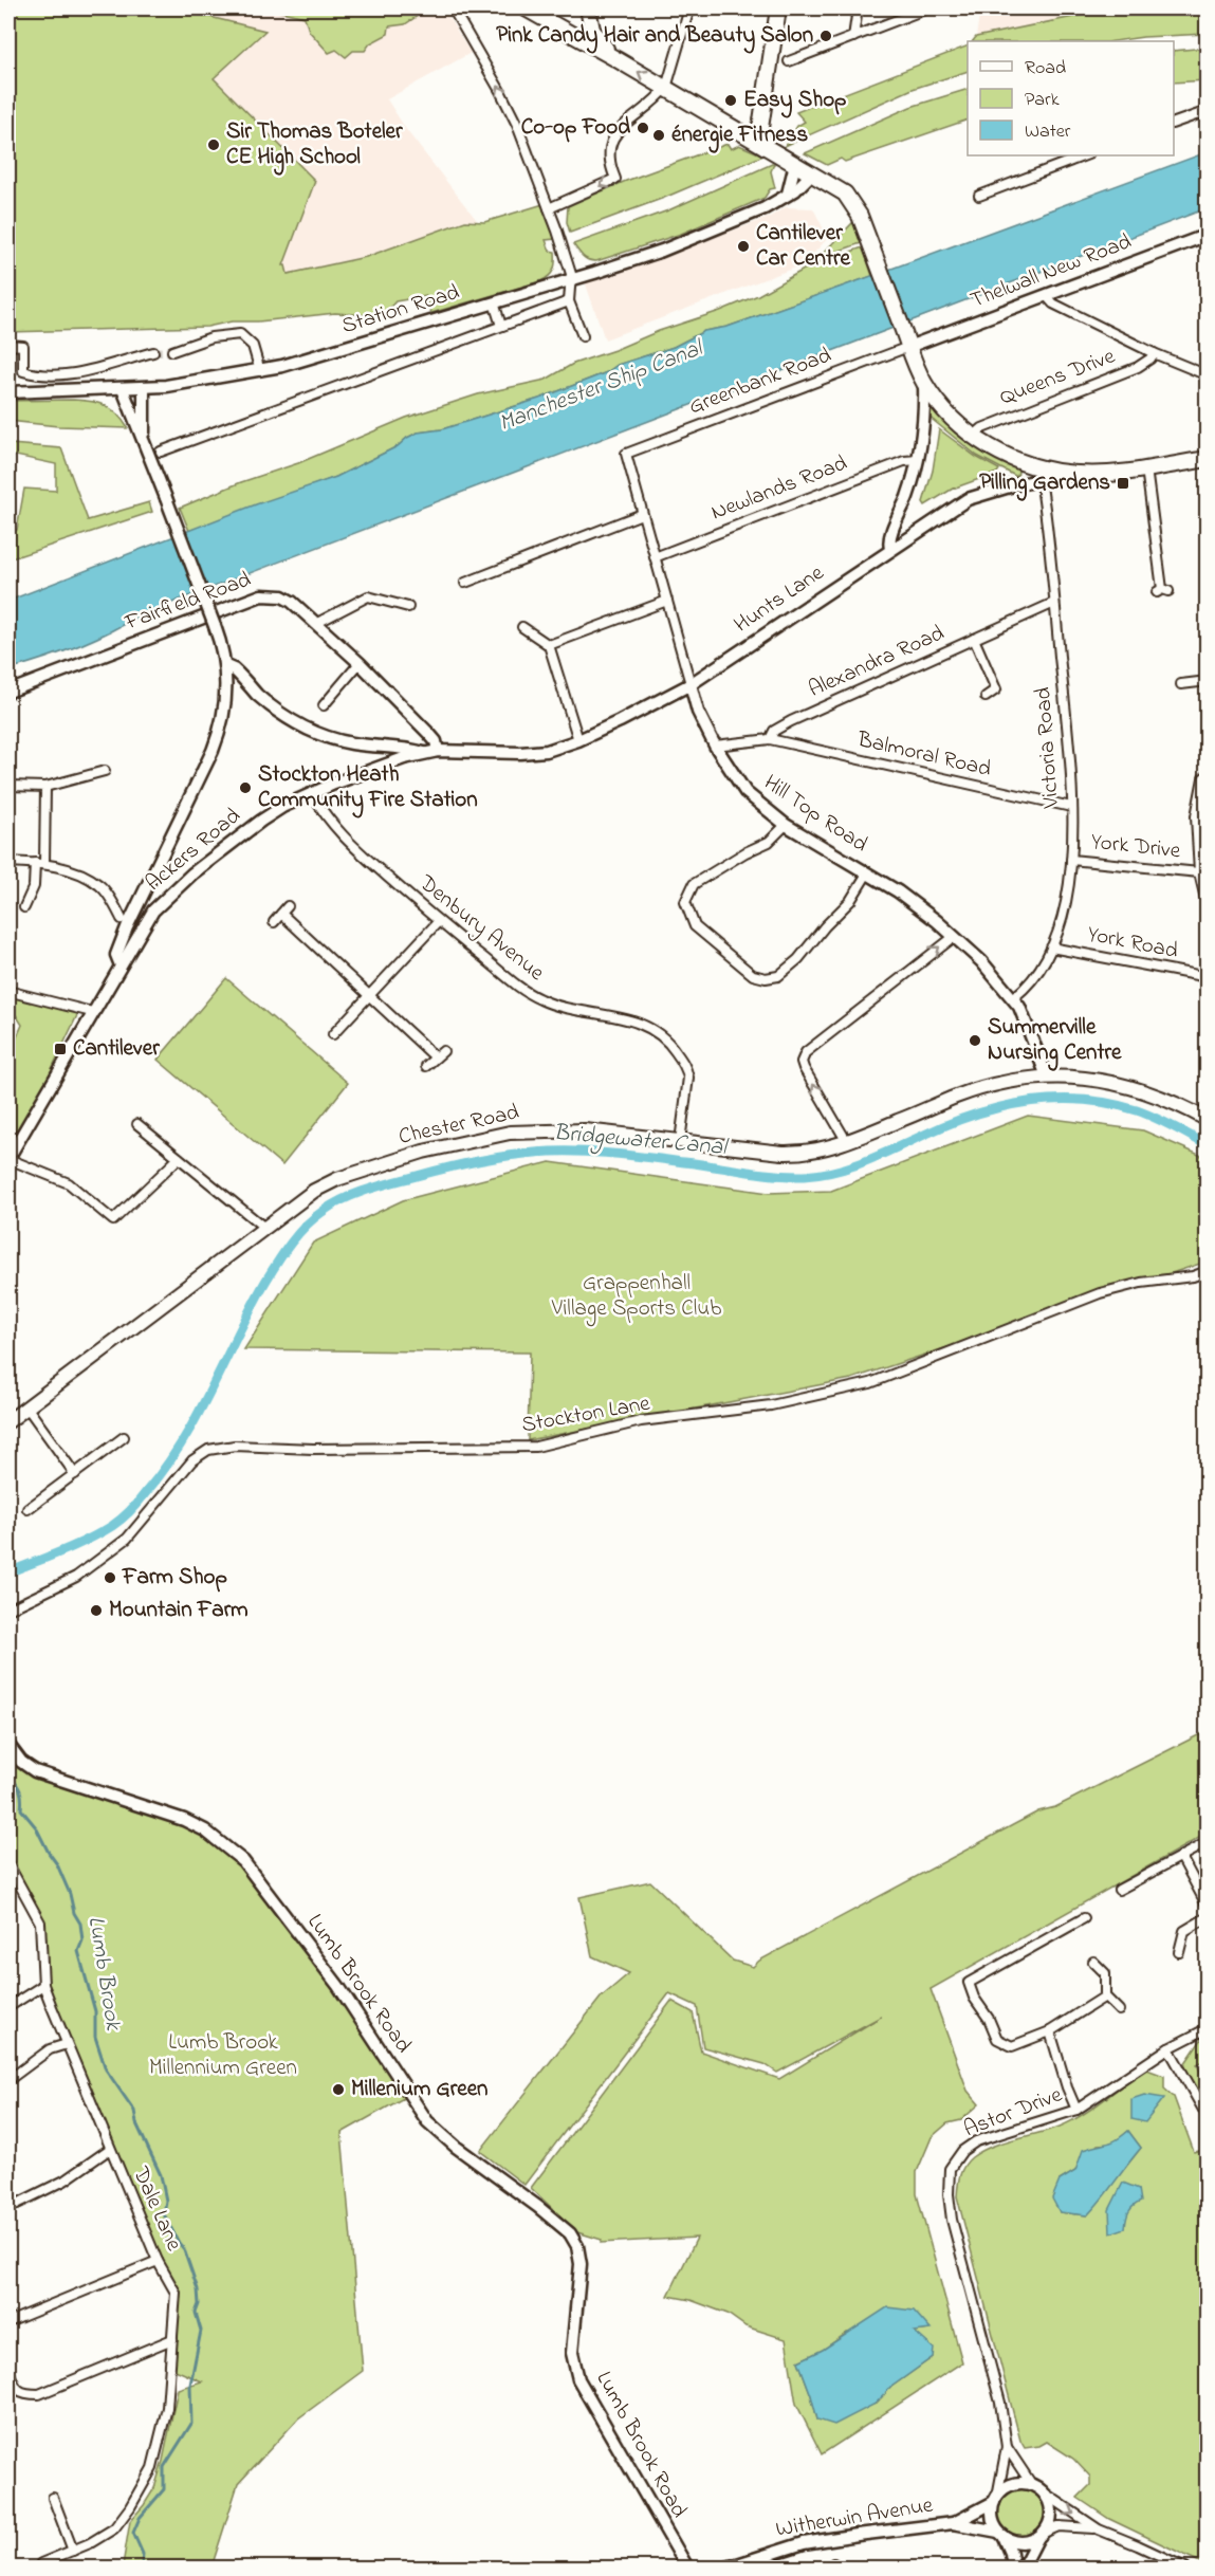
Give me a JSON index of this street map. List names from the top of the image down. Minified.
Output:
{"streets":{"main road":["Chester Road"],"street":["Thelwall New Road","Station Road","Queens Drive","Greenbank Road","Newlands Road","Hunts Lane","Fairfield Road","Alexandra Road","Victoria Road","Balmoral Road","Hill Top Road","York Drive","Ackers Road","Denbury Avenue","York Road","Stockton Lane","Lumb Brook Road","Astor Drive","Dale Lane","Witherwin Avenue"]},"crossings":[["Thelwall New Road","Greenbank Road"],["Station Road","Ackers Road"],["Greenbank Road","Hill Top Road"],["Newlands Road","Hill Top Road"],["Hunts Lane","Victoria Road"],["Hunts Lane","Hill Top Road"],["Hunts Lane","Ackers Road"],["Fairfield Road","Ackers Road"],["Alexandra Road","Victoria Road"],["Alexandra Road","Balmoral Road"],["Victoria Road","Balmoral Road"],["Victoria Road","Hill Top Road"],["Victoria Road","York Drive"],["Victoria Road","York Road"],["Hill Top Road","Ackers Road"],["Hill Top Road","Chester Road"],["Ackers Road","Denbury Avenue"],["Denbury Avenue","Chester Road"],["Astor Drive","Witherwin Avenue"]],"water":["Manchester Ship Canal","Bridgewater Canal","Lumb Brook"],"parks":["Grappenhall Village Sports Club","Lumb Brook Millennium Green"],"places":{"other":["Pink Candy Hair and Beauty Salon","Easy Shop","Co-op Food","énergie Fitness","Sir Thomas Boteler CE High School","Cantilever Car Centre","Stockton Heath Community Fire Station","Summerville Nursing Centre","Farm Shop","Mountain Farm","Millenium Green"],"transit":["Pilling Gardens","Cantilever"]},"legend":["Road","Park","Water"]}
